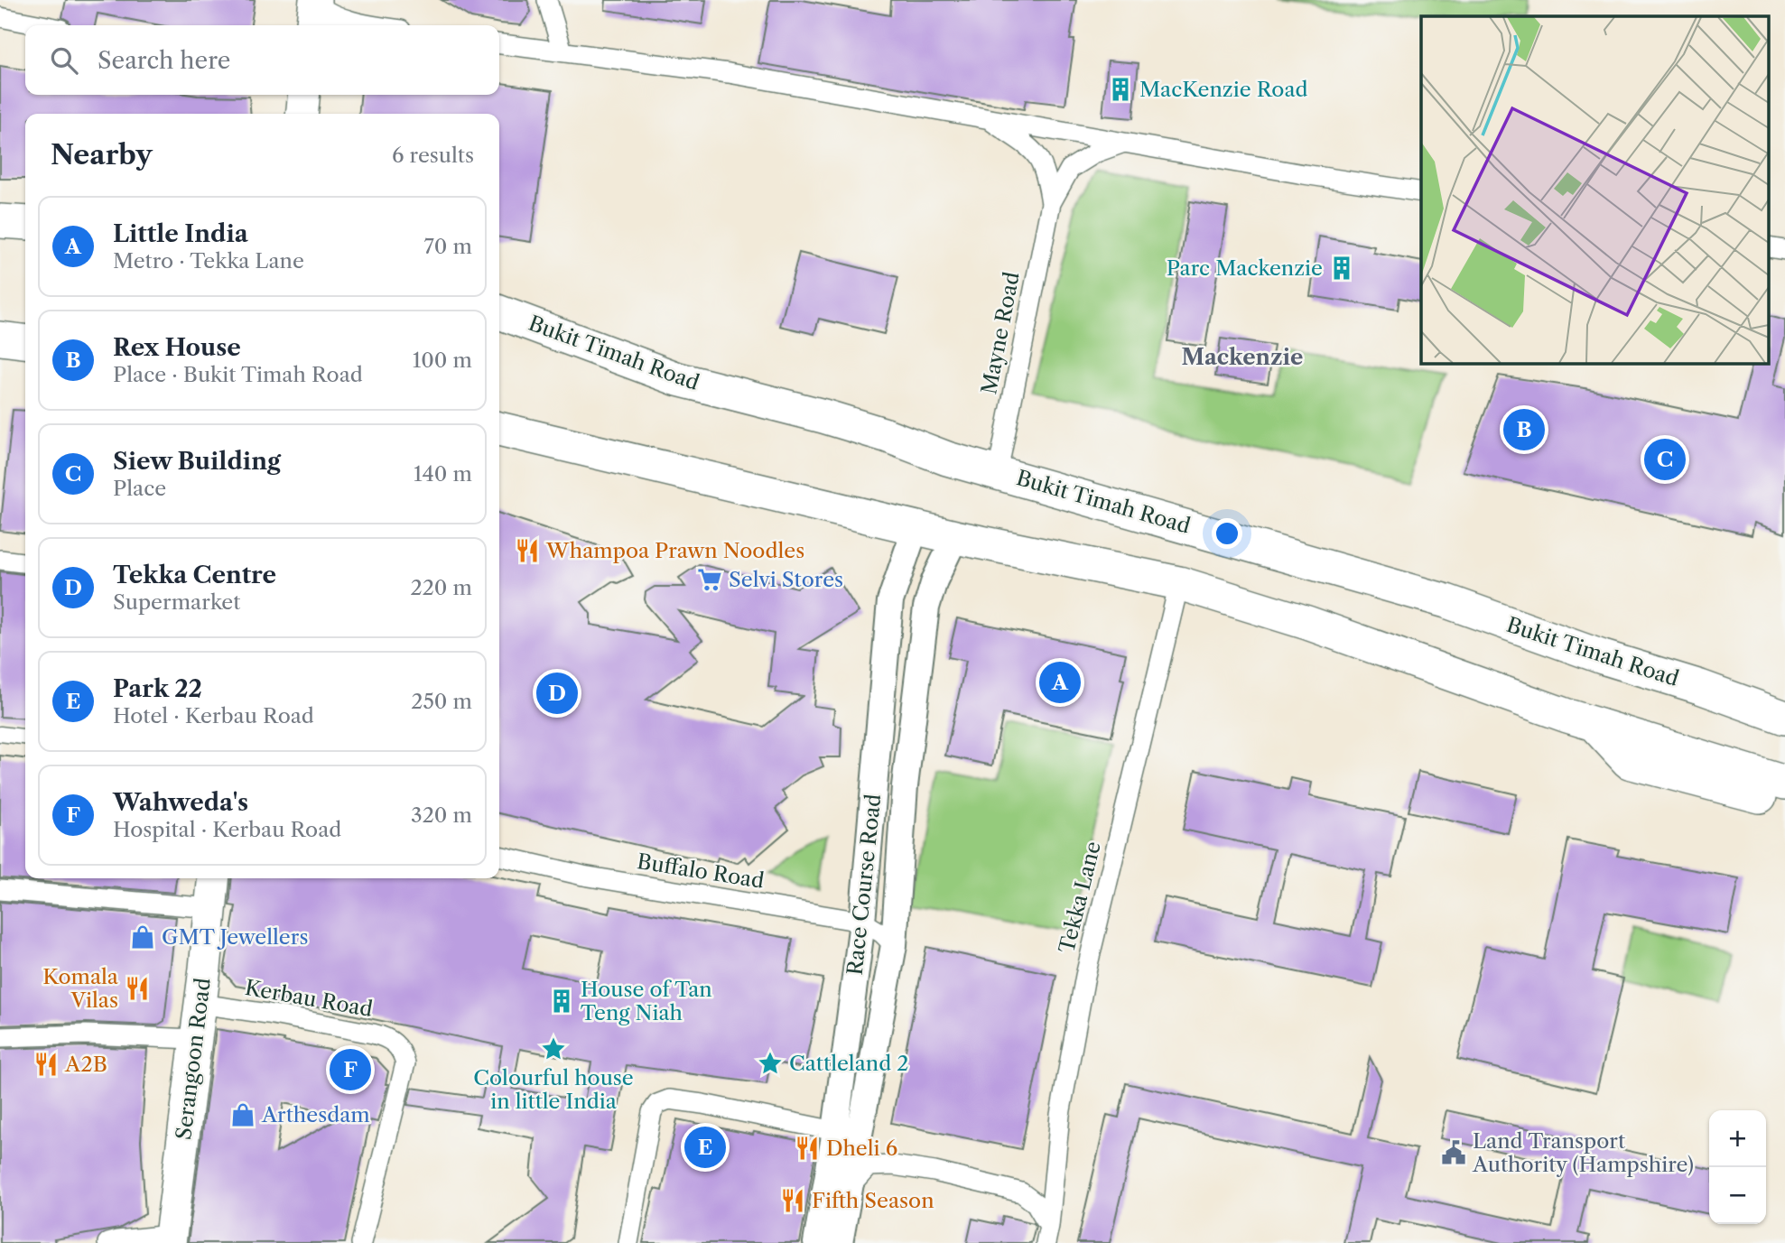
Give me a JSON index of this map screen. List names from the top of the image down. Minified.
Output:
{"streets":{"highway":["Bukit Timah Road"],"main road":["Serangoon Road"],"street":["Mayne Road","Buffalo Road","Race Course Road","Tekka Lane","Kerbau Road"]},"crossings":[["Mayne Road","Bukit Timah Road"],["Buffalo Road","Race Course Road"],["Race Course Road","Tekka Lane"],["Kerbau Road","Serangoon Road"]],"districts":["Mackenzie"],"places":{"building":["MacKenzie Road","Parc Mackenzie","House of Tan Teng Niah"],"restaurant":["Whampoa Prawn Noodles","Komala Vilas","A2B","Dheli 6","Fifth Season"],"supermarket":["Selvi Stores"],"shop":["GMT Jewellers","Arthesdam"],"place":["Colourful house in little India","Cattleland 2"],"public building":["Land Transport Authority (Hampshire)"]},"page":{"search":"Search here","heading":["Nearby","6 results"],"list":[{"mark":"A","name":"Little India","note":"Metro · Tekka Lane","value":"70 m"},{"mark":"B","name":"Rex House","note":"Place · Bukit Timah Road","value":"100 m"},{"mark":"C","name":"Siew Building","note":"Place","value":"140 m"},{"mark":"D","name":"Tekka Centre","note":"Supermarket","value":"220 m"},{"mark":"E","name":"Park 22","note":"Hotel · Kerbau Road","value":"250 m"},{"mark":"F","name":"Wahweda's","note":"Hospital · Kerbau Road","value":"320 m"}],"pins":["B","C","A","D","F","E"],"map_buttons":["+","−"]}}
